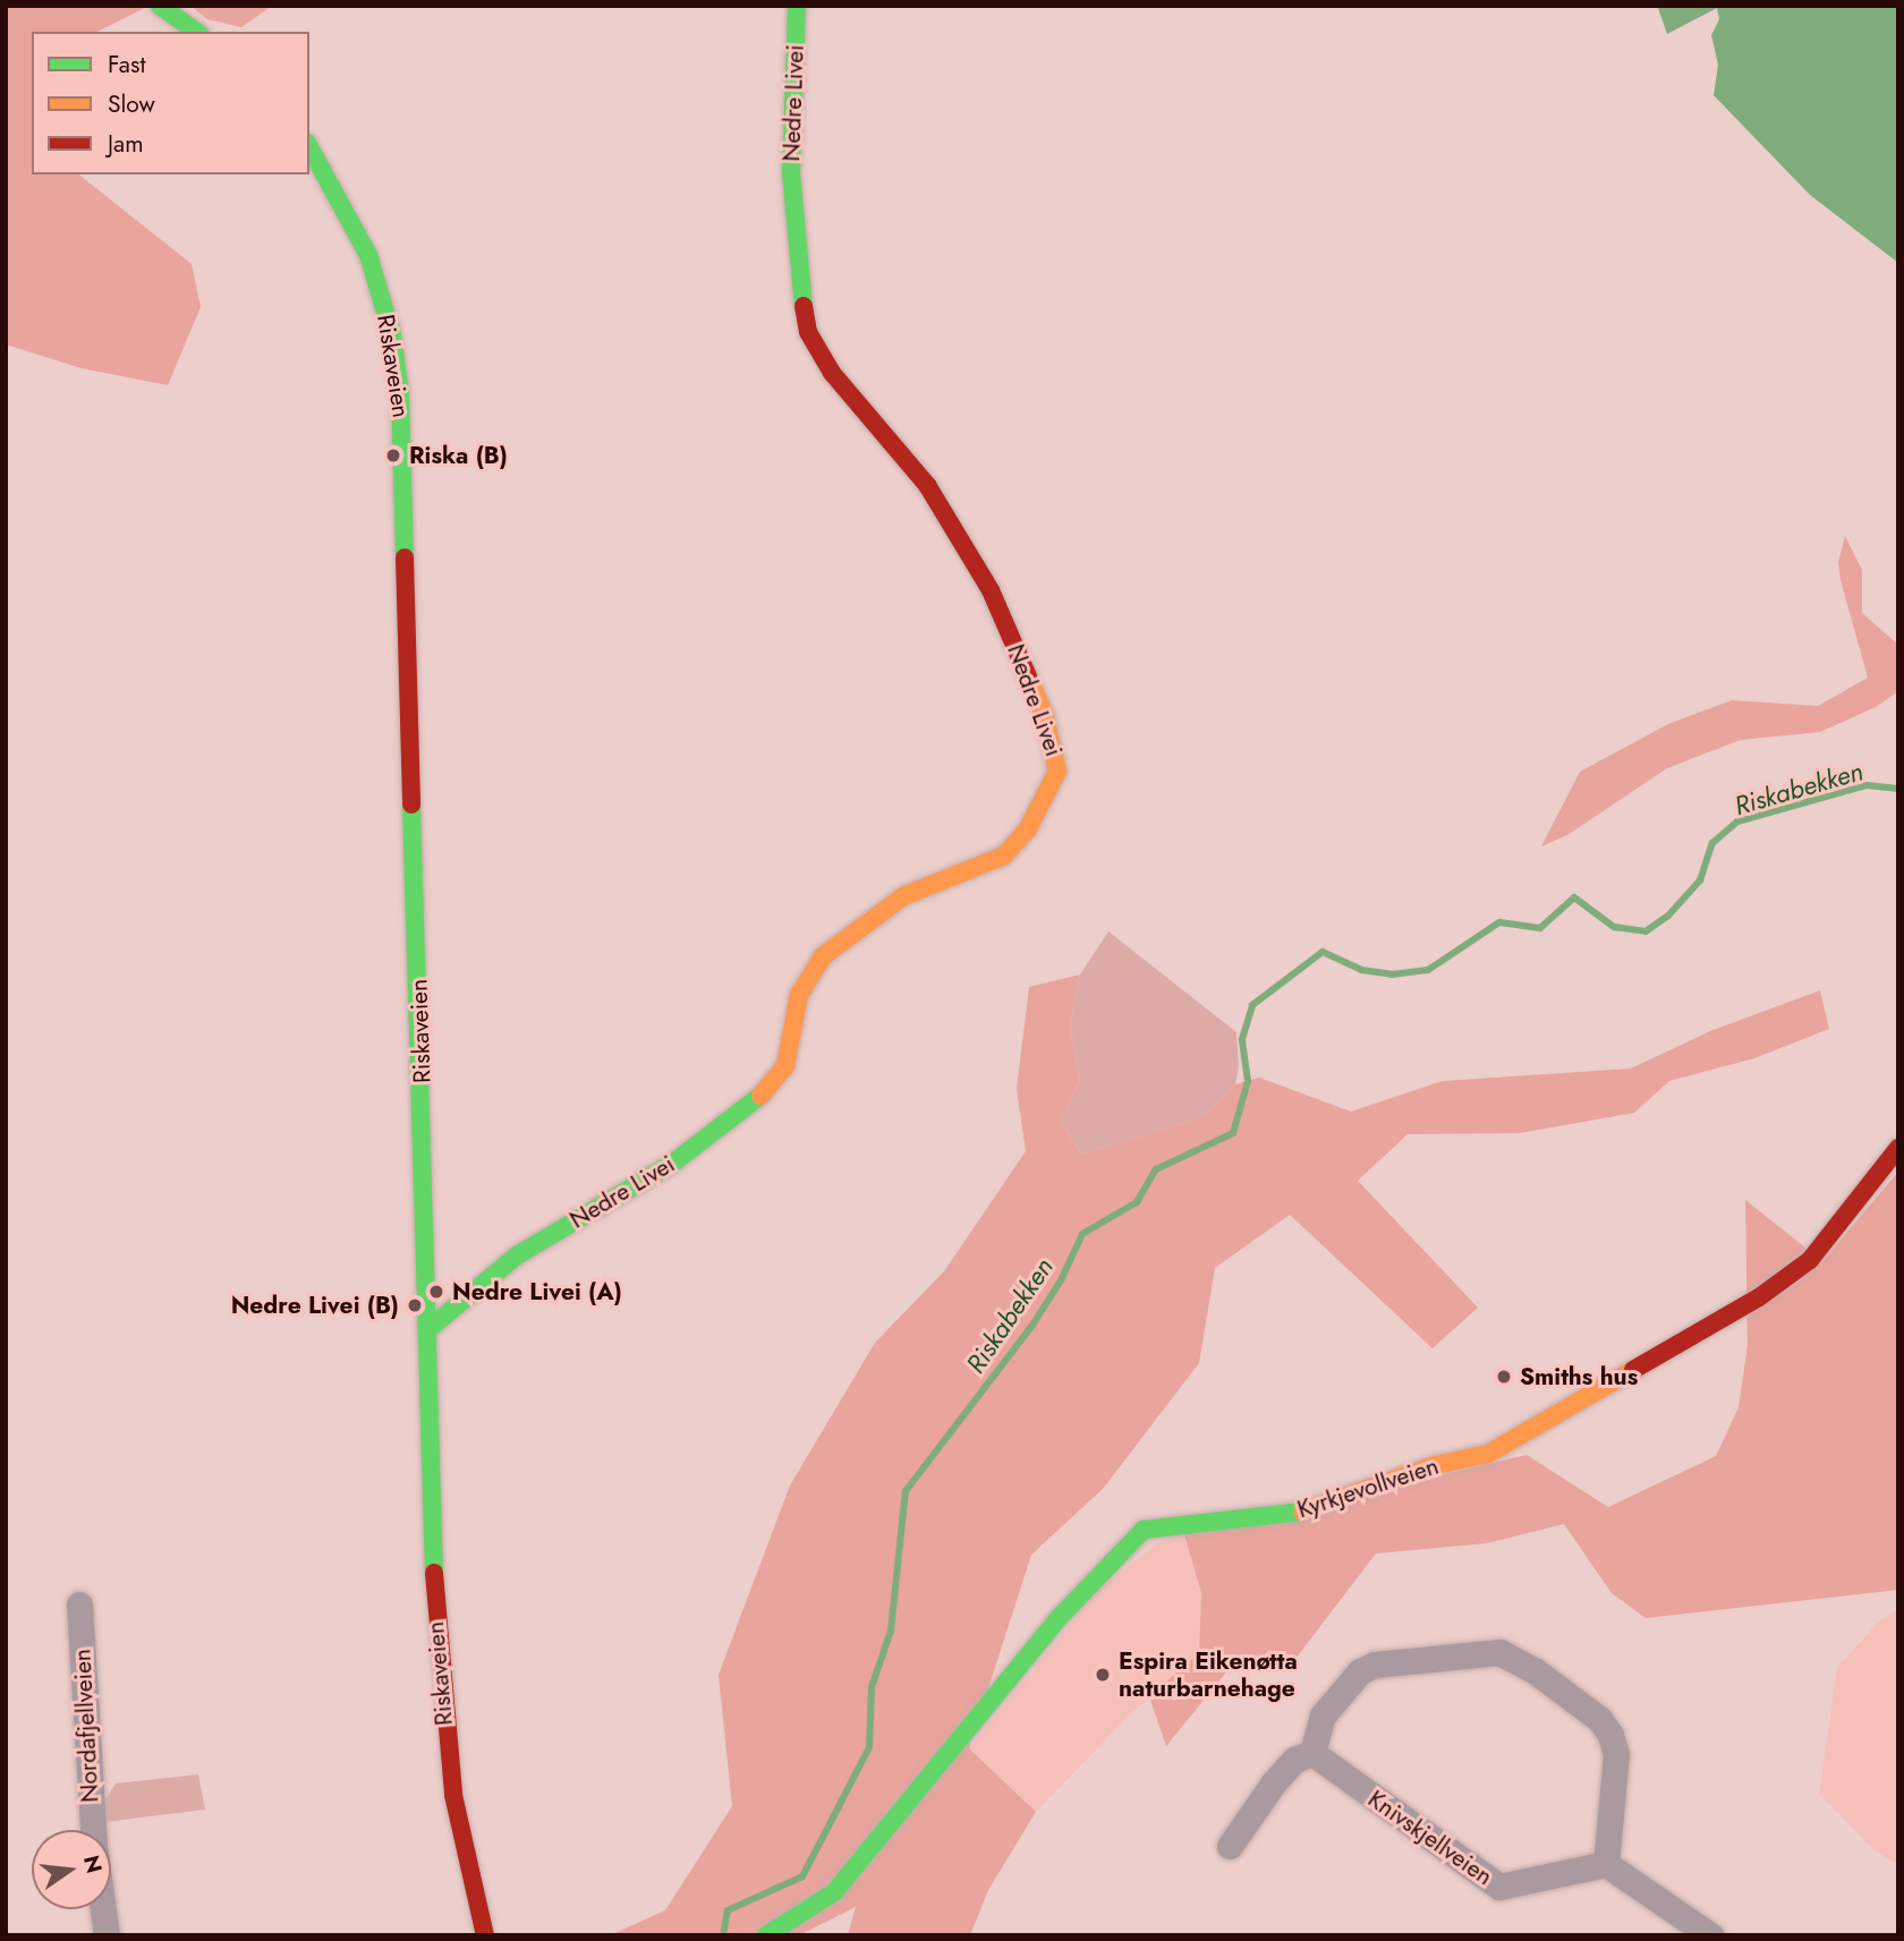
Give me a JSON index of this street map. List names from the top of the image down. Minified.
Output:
{"streets":{"street":["Nedre Livei","Riskaveien","Kyrkjevollveien","Nordafjellveien","Knivskjellveien"]},"crossings":[["Nedre Livei","Riskaveien"]],"water":["Riskabekken"],"places":["Riska (B)","Nedre Livei (A)","Nedre Livei (B)","Smiths hus","Espira Eikenøtta naturbarnehage"],"legend":["Fast","Slow","Jam"],"north":"right"}
